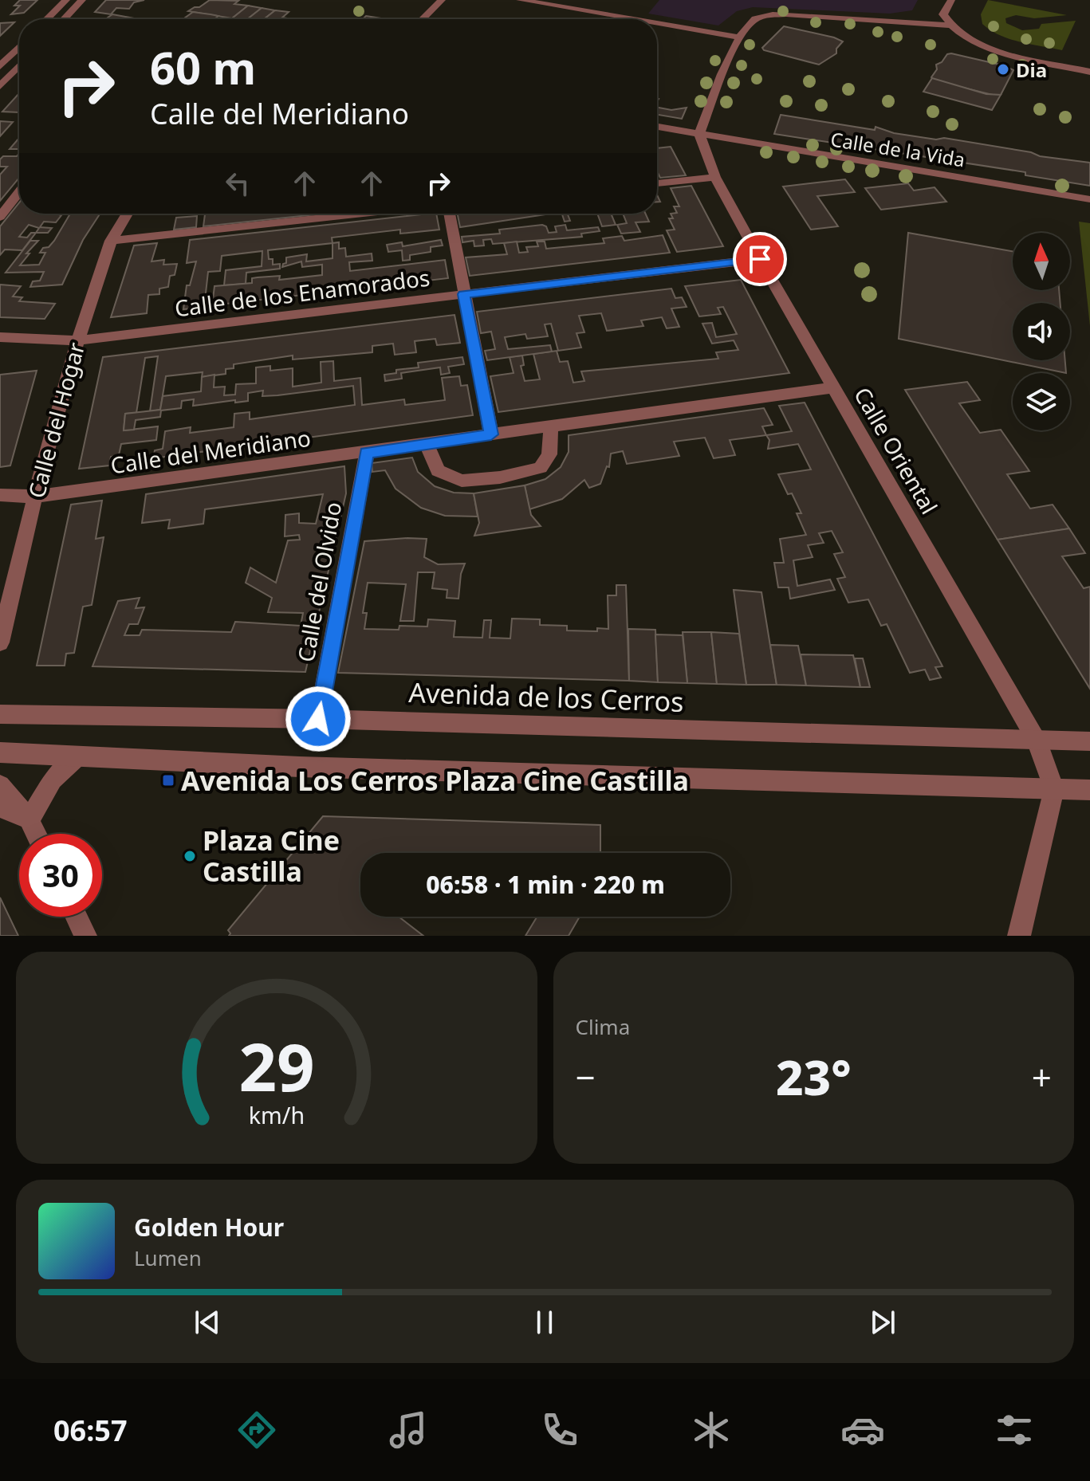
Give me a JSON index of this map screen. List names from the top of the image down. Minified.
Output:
{"streets":{"street":["Calle de la Vida","Calle de los Enamorados","Calle del Hogar","Calle Oriental","Calle del Meridiano","Calle del Olvido","Avenida de los Cerros"]},"crossings":[["Calle de la Vida","Calle Oriental"],["Calle de los Enamorados","Calle del Hogar"],["Calle de los Enamorados","Calle Oriental"],["Calle del Hogar","Calle del Meridiano"],["Calle Oriental","Calle del Meridiano"],["Calle Oriental","Avenida de los Cerros"],["Calle del Meridiano","Calle del Olvido"],["Calle del Olvido","Avenida de los Cerros"]],"places":{"other":["Dia","Plaza Cine Castilla"],"transit":["Avenida Los Cerros Plaza Cine Castilla"]},"north":"top","page":{"turn":["60 m","Calle del Meridiano"],"limit":"30","trip":"06:58 · 1 min · 220 m","tile":"Clima","heat":["−","23°","+"],"song":["Golden Hour","Lumen"],"tabs":"06:57","gauge":["29","km/h"]}}
